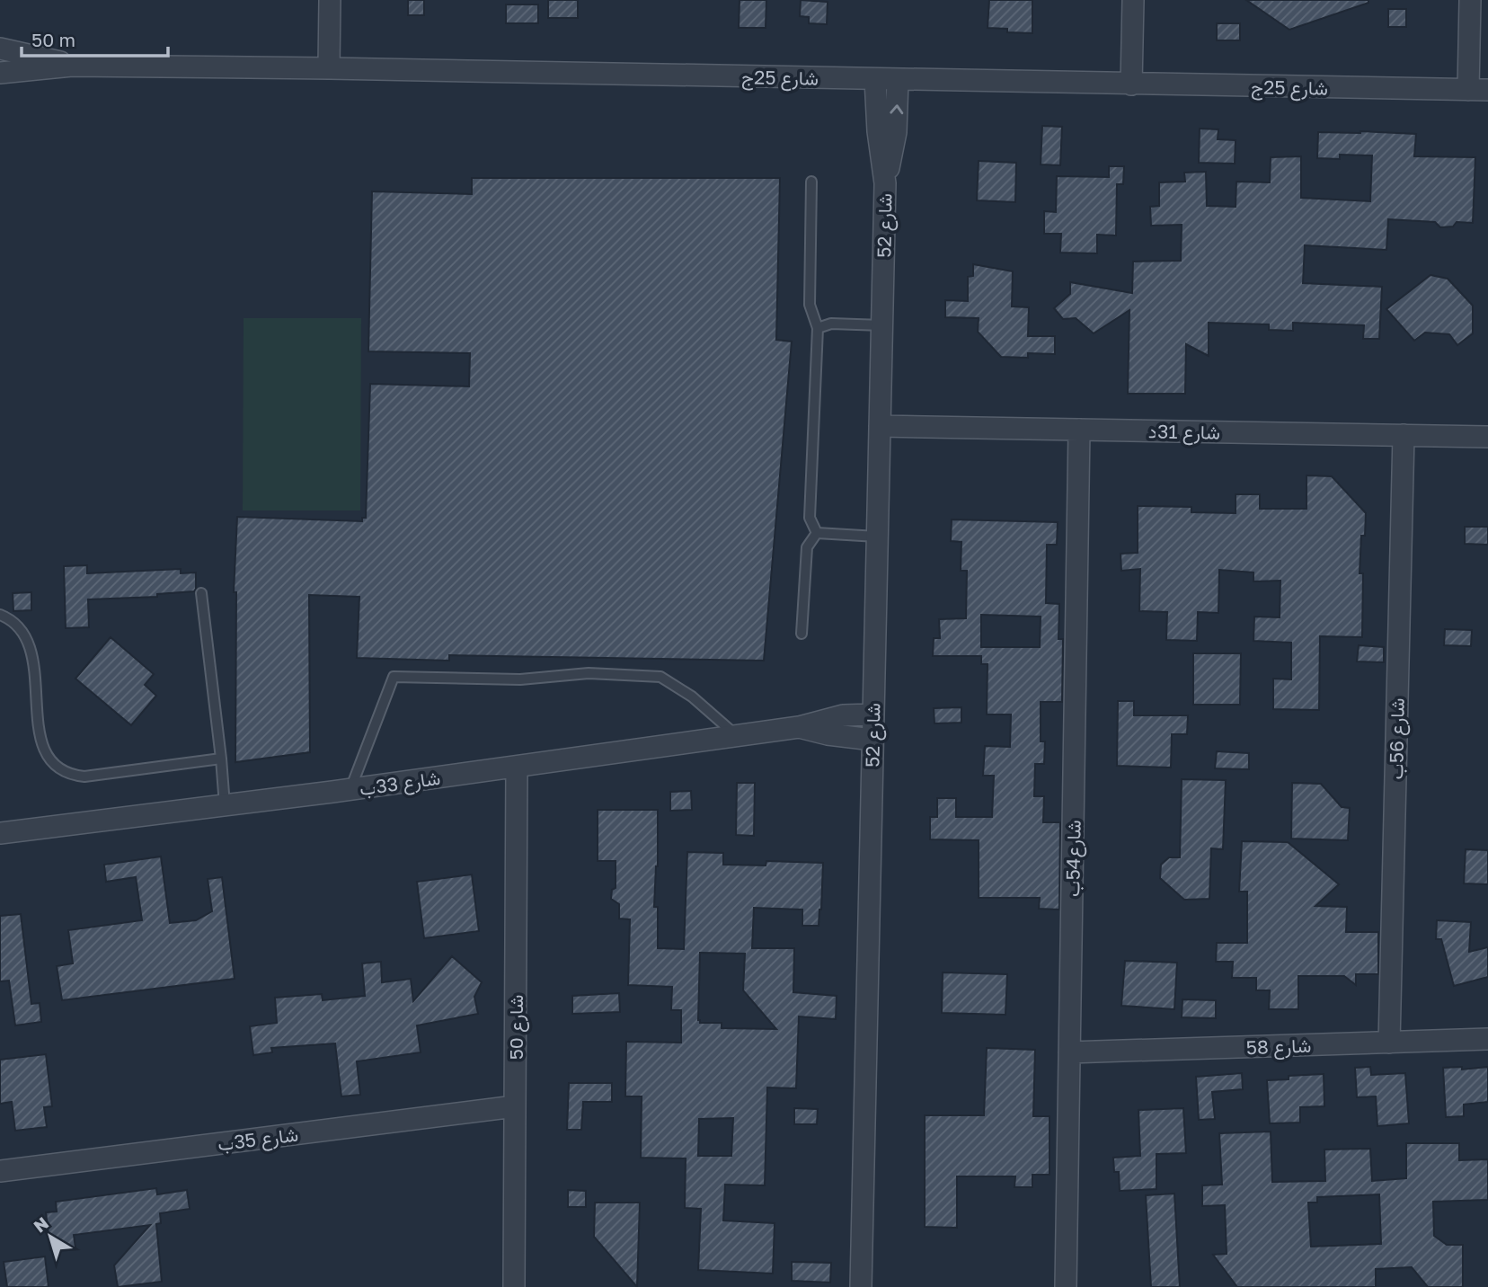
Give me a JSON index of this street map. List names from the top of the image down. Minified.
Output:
{"streets":{"street":["شارع 25ج","شارع 52","شارع 31د","شارع 56ب","شارع 33ب","شارع54ب","شارع 50","شارع 58","شارع 35ب"]},"crossings":[["شارع 25ج","شارع 52"],["شارع 52","شارع 31د"],["شارع 52","شارع 33ب"],["شارع 31د","شارع 56ب"],["شارع 31د","شارع54ب"],["شارع 56ب","شارع 58"],["شارع 33ب","شارع 50"],["شارع54ب","شارع 58"],["شارع 50","شارع 35ب"]],"scale_bar":"50 m","north":"top left"}
